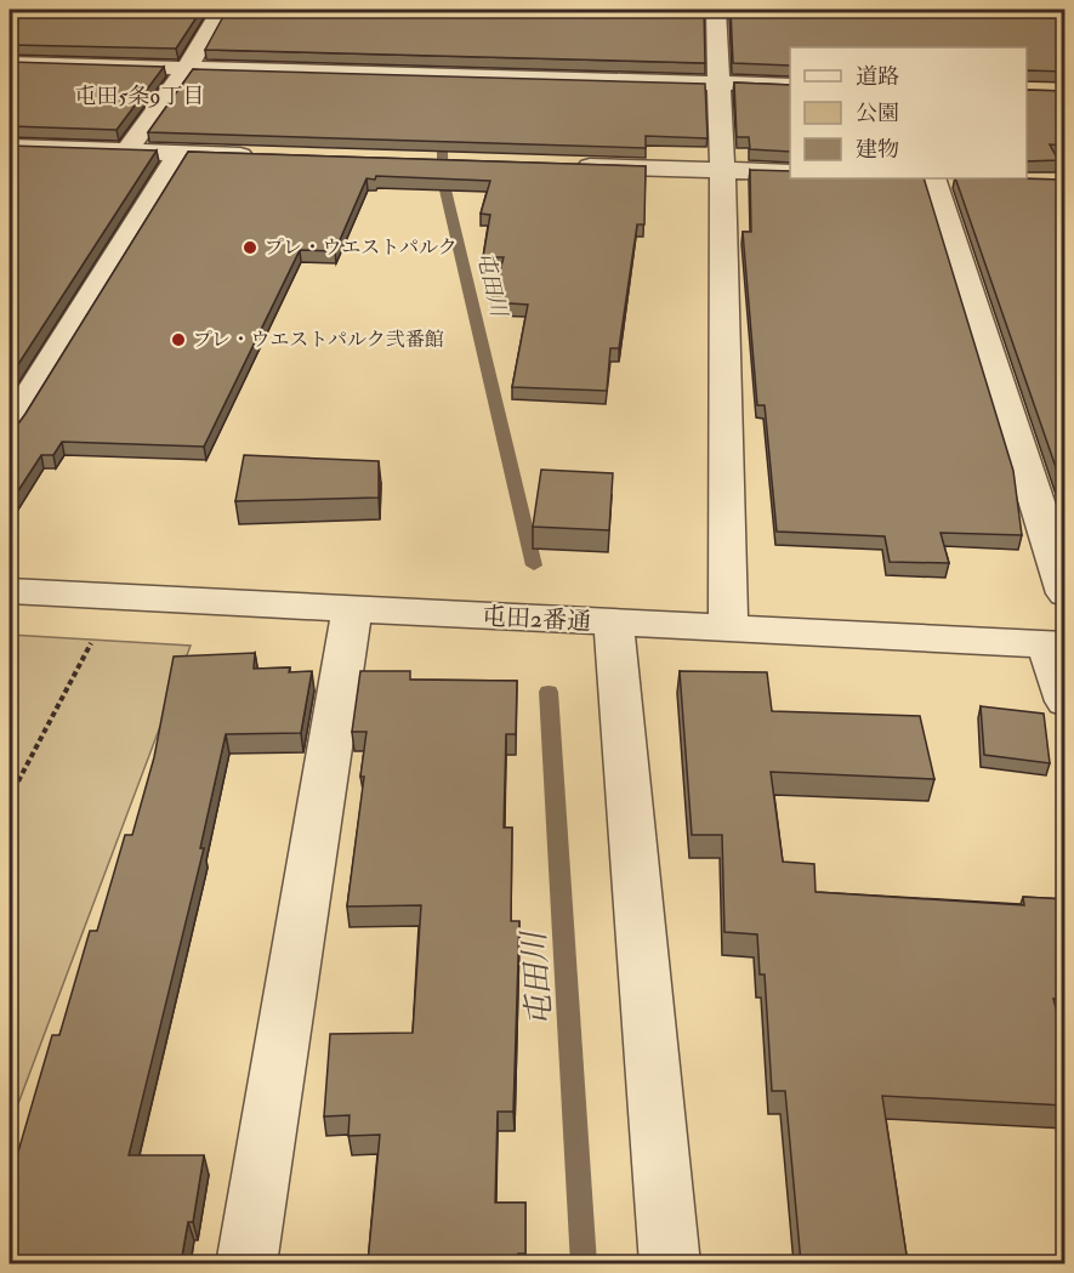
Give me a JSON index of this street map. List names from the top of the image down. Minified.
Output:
{"streets":{"street":["屯田2番通"]},"districts":["屯田5条9丁目"],"water":["屯田川"],"places":["プレ・ウエストパルク","プレ・ウエストパルク弐番館"],"legend":["道路","公園","建物"]}
